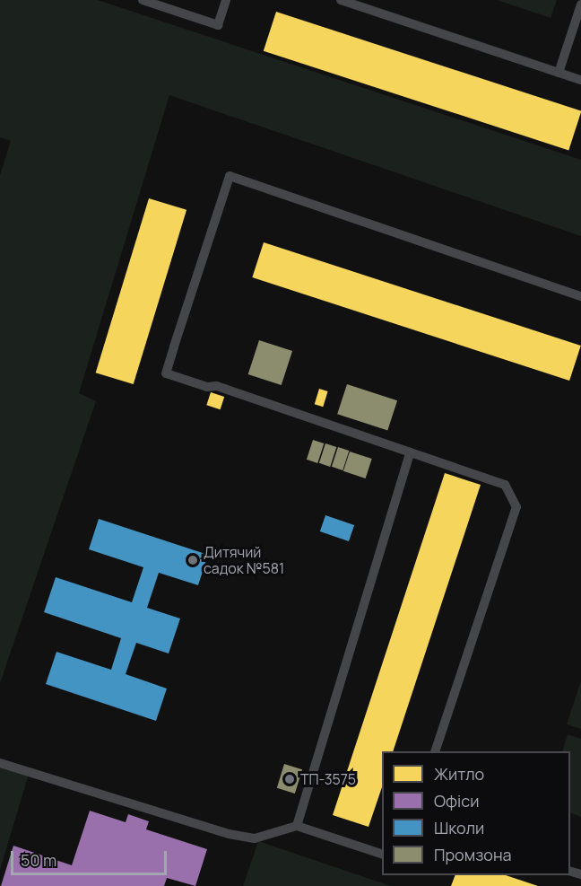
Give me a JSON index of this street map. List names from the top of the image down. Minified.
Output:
{"places":["Дитячий садок №581","ТП-3575"],"legend":["Житло","Офіси","Школи","Промзона"],"scale_bar":"50 m"}
